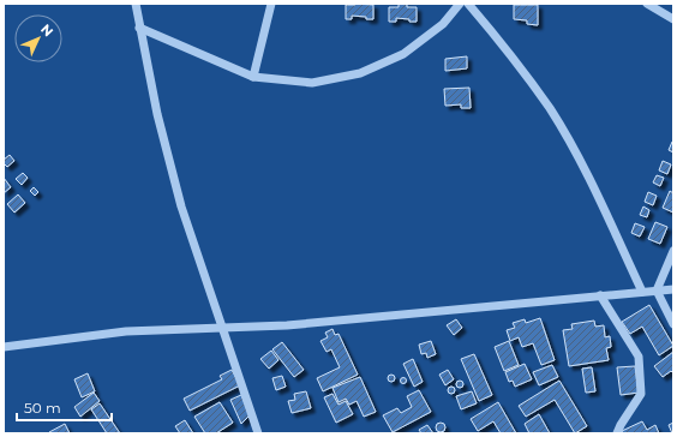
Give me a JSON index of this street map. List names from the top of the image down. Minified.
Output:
{"scale_bar":"50 m","north":"top right"}
